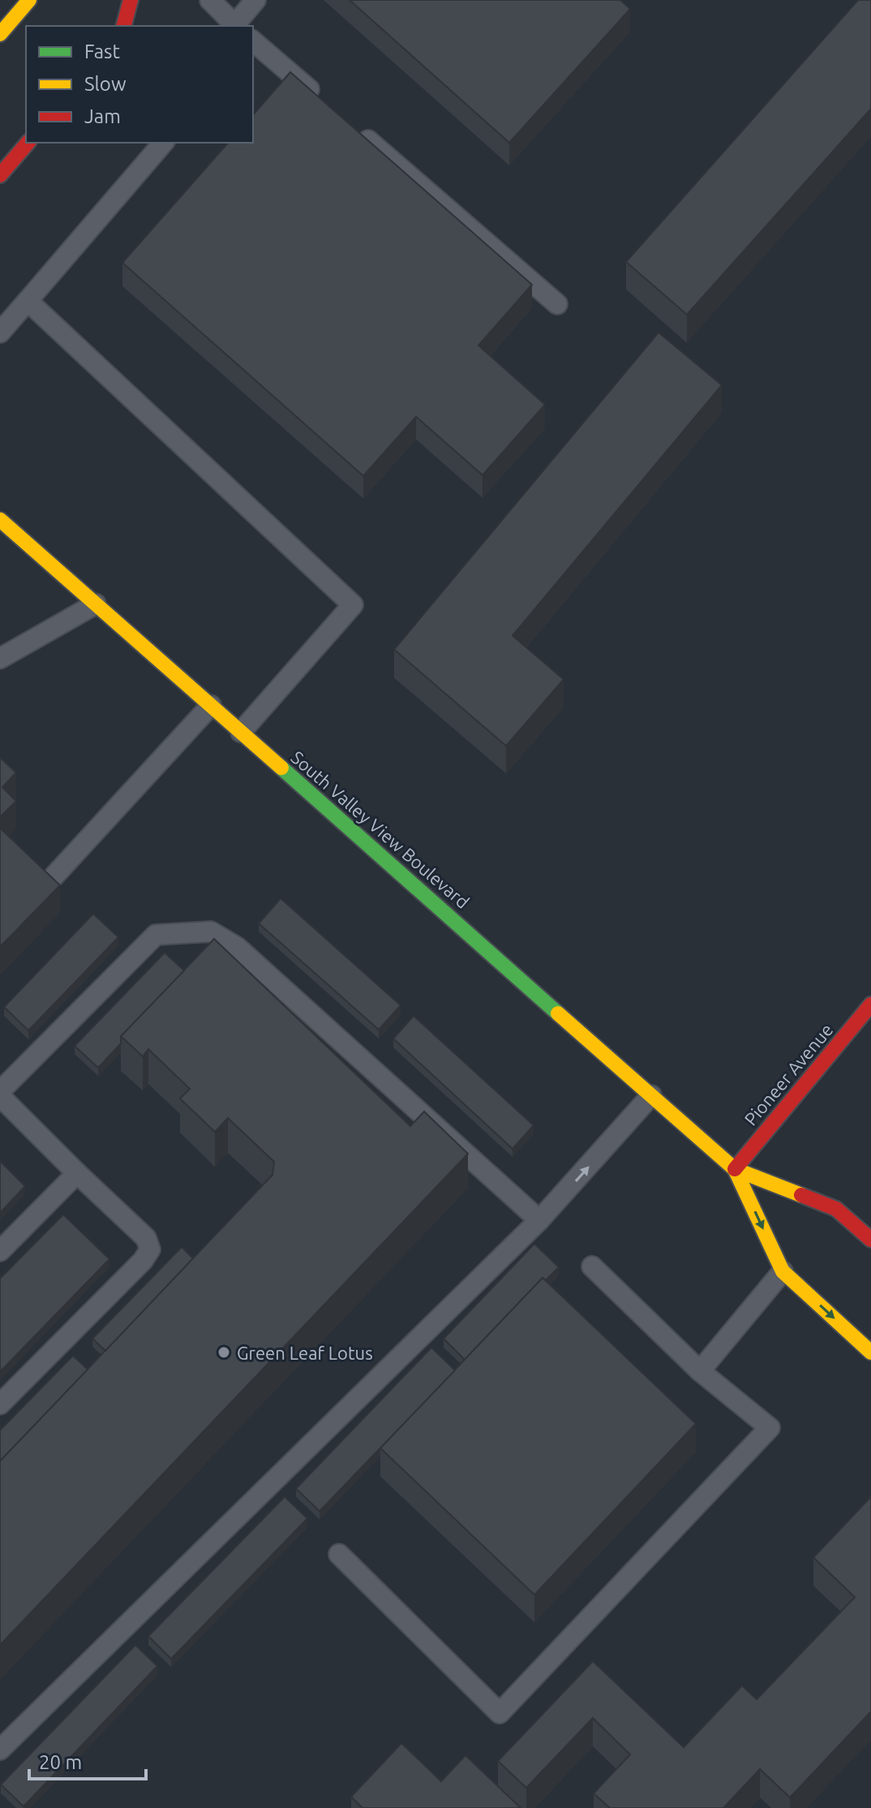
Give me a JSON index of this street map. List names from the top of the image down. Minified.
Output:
{"streets":{"main road":["South Valley View Boulevard","Pioneer Avenue"]},"crossings":[["South Valley View Boulevard","Pioneer Avenue"]],"places":["Green Leaf Lotus"],"legend":["Fast","Slow","Jam"],"scale_bar":"20 m"}
